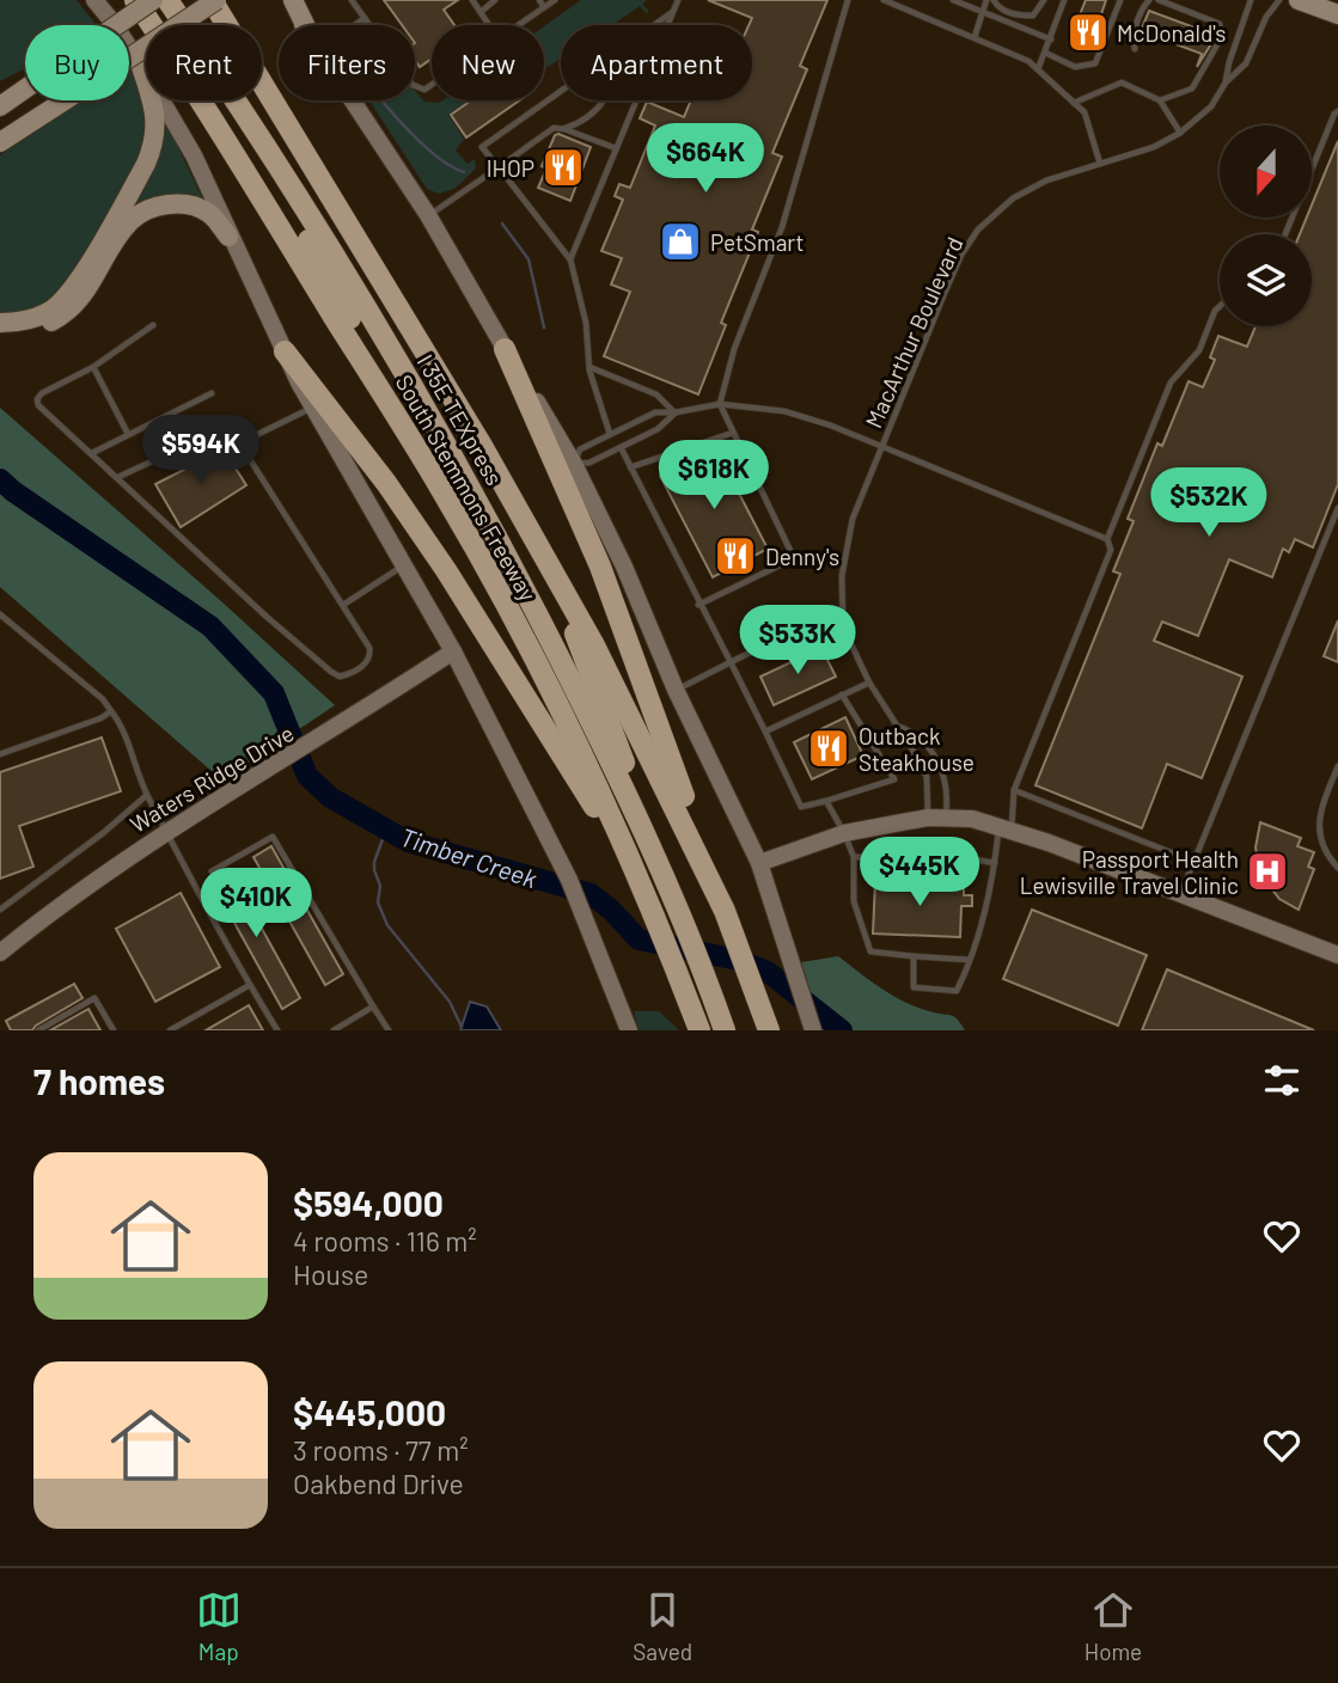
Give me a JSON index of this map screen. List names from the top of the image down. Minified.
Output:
{"streets":{"highway":["I 35E TEXpress","South Stemmons Freeway"],"main road":["Waters Ridge Drive"],"lane":["MacArthur Boulevard"]},"water":["Timber Creek"],"places":{"restaurant":["McDonald's","IHOP","Denny's","Outback Steakhouse"],"shop":["PetSmart"],"hospital":["Passport Health Lewisville Travel Clinic"]},"north":"bottom","page":{"chip":["Buy","Rent","Filters","New","Apartment"],"price":["$664K","$594K","$618K","$532K","$533K","$445K","$410K"],"heading":"7 homes","list":[{"name":"$594,000","note":"4 rooms · 116 m² · House"},{"name":"$445,000","note":"3 rooms · 77 m² · Oakbend Drive"}],"tabs":["Map","Saved","Home"]}}
